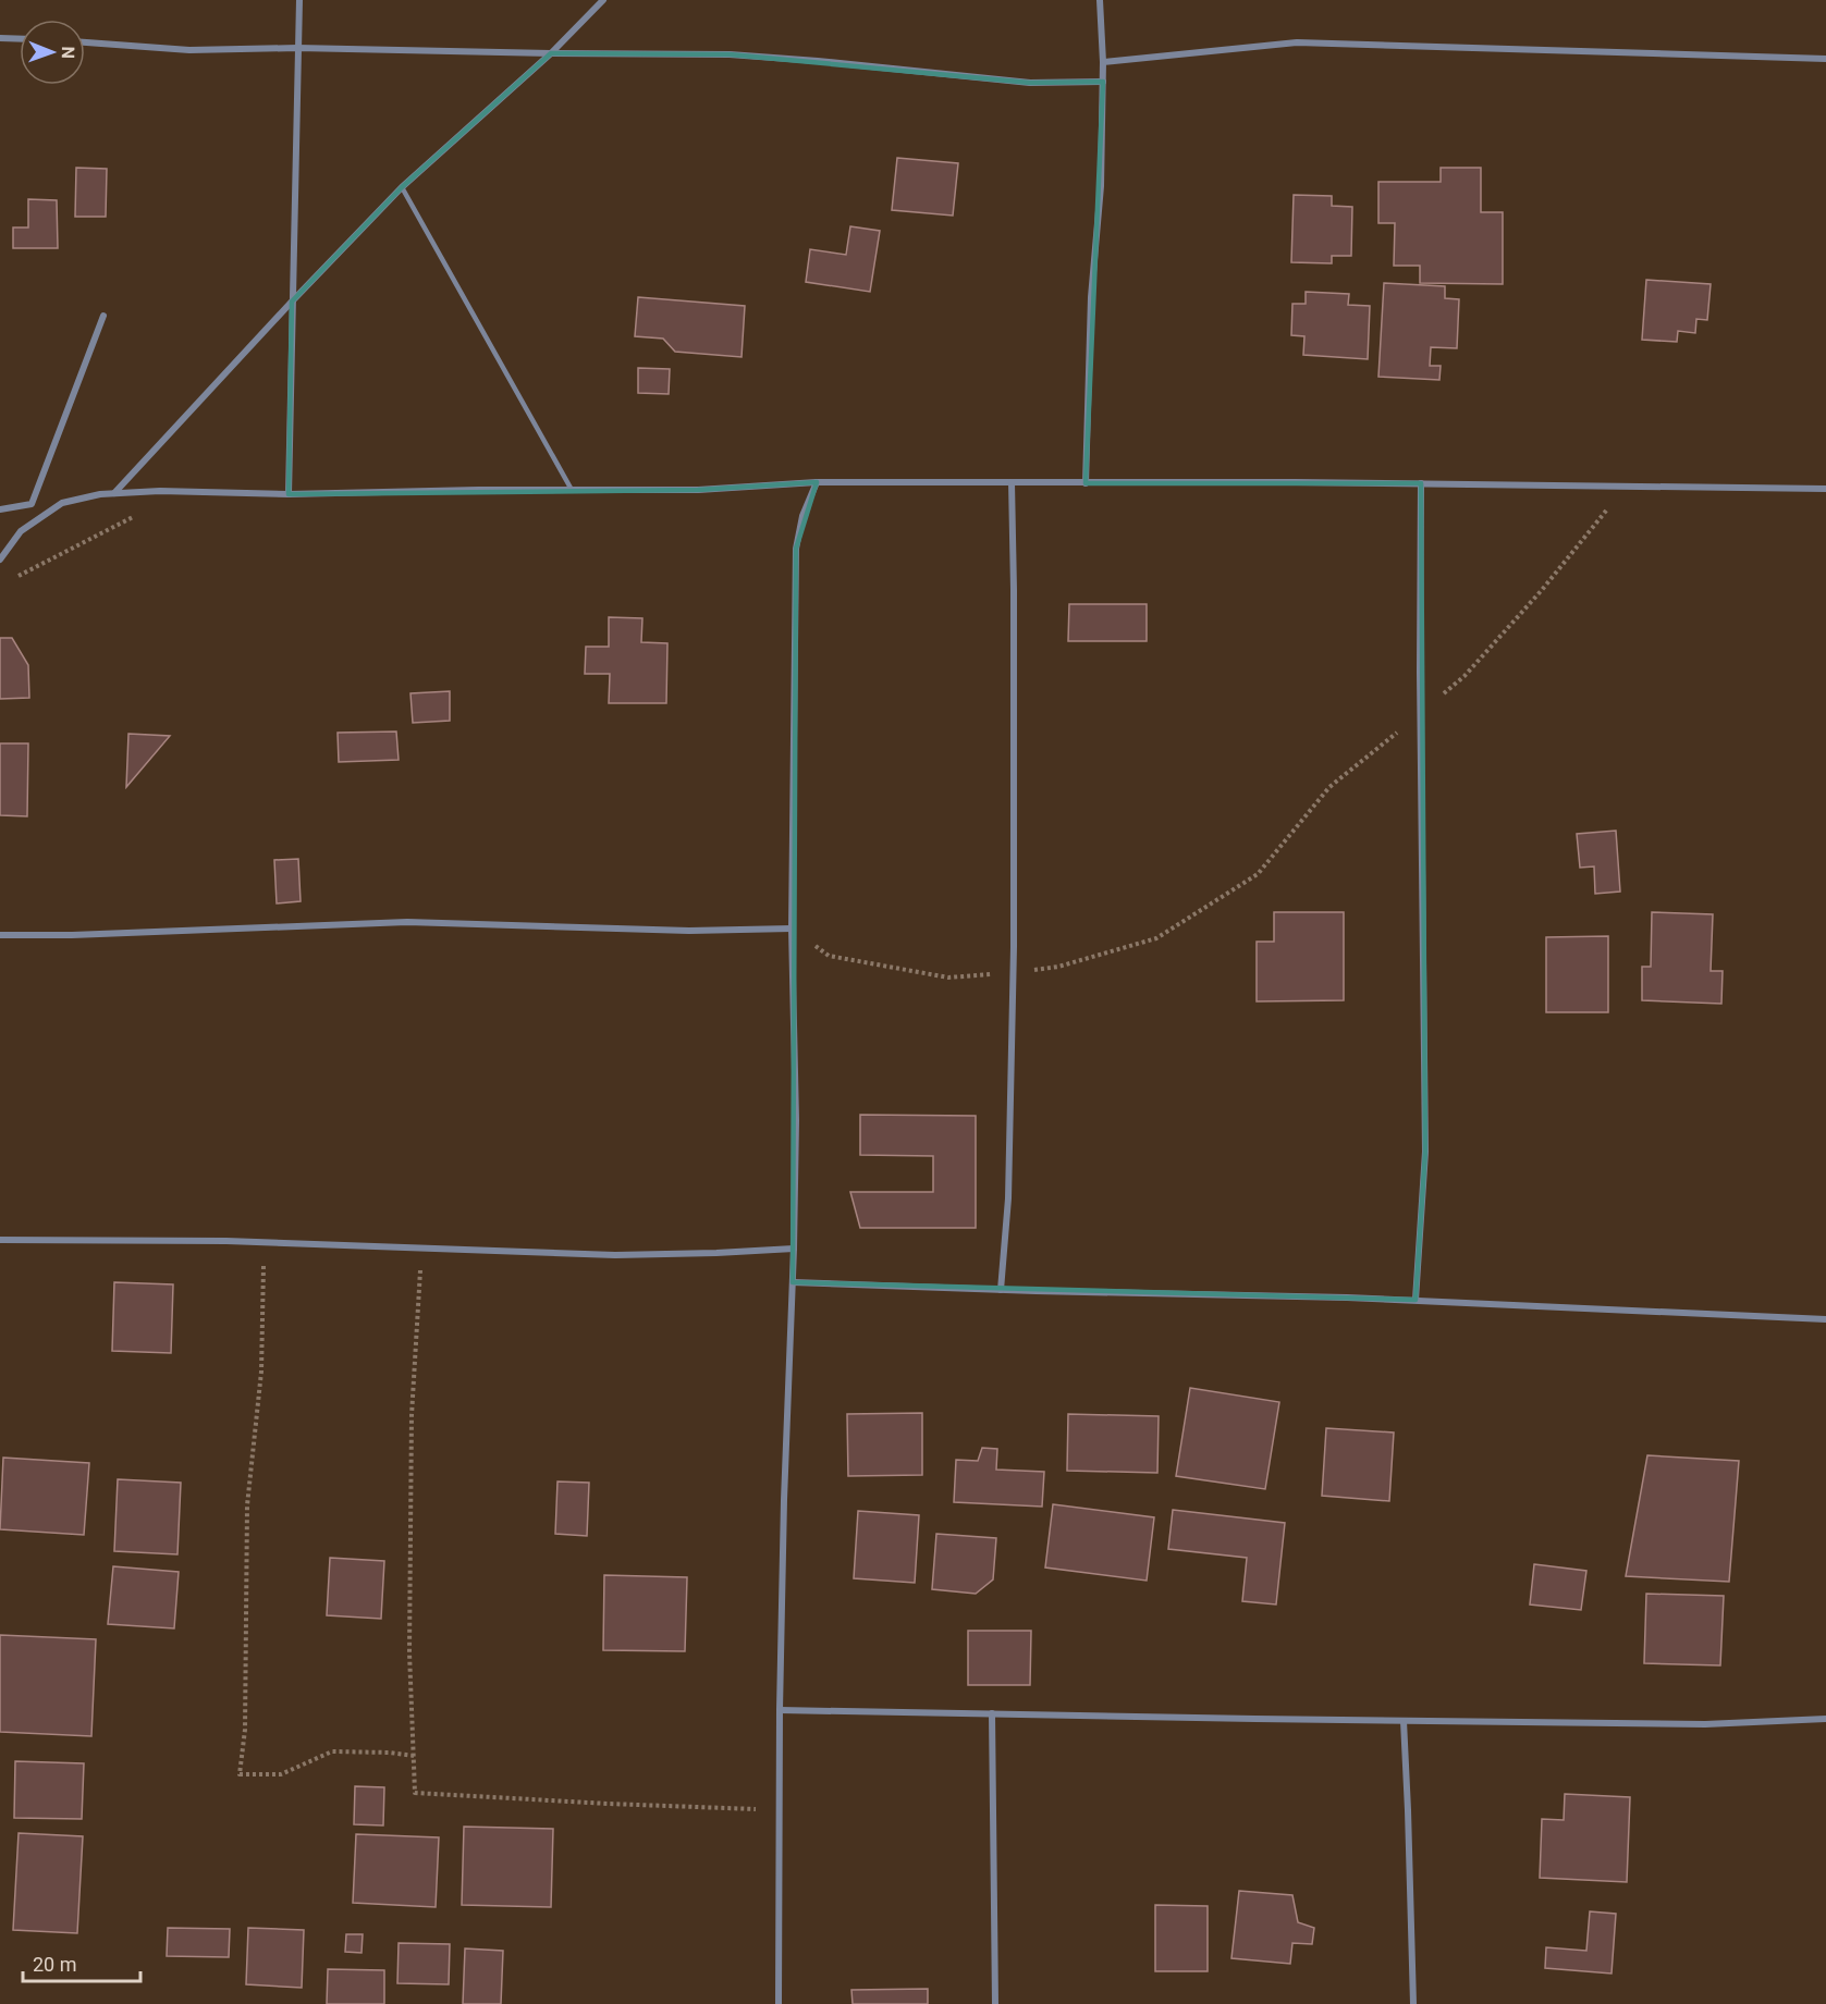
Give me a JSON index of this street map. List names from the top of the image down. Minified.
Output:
{"scale_bar":"20 m","north":"right"}
